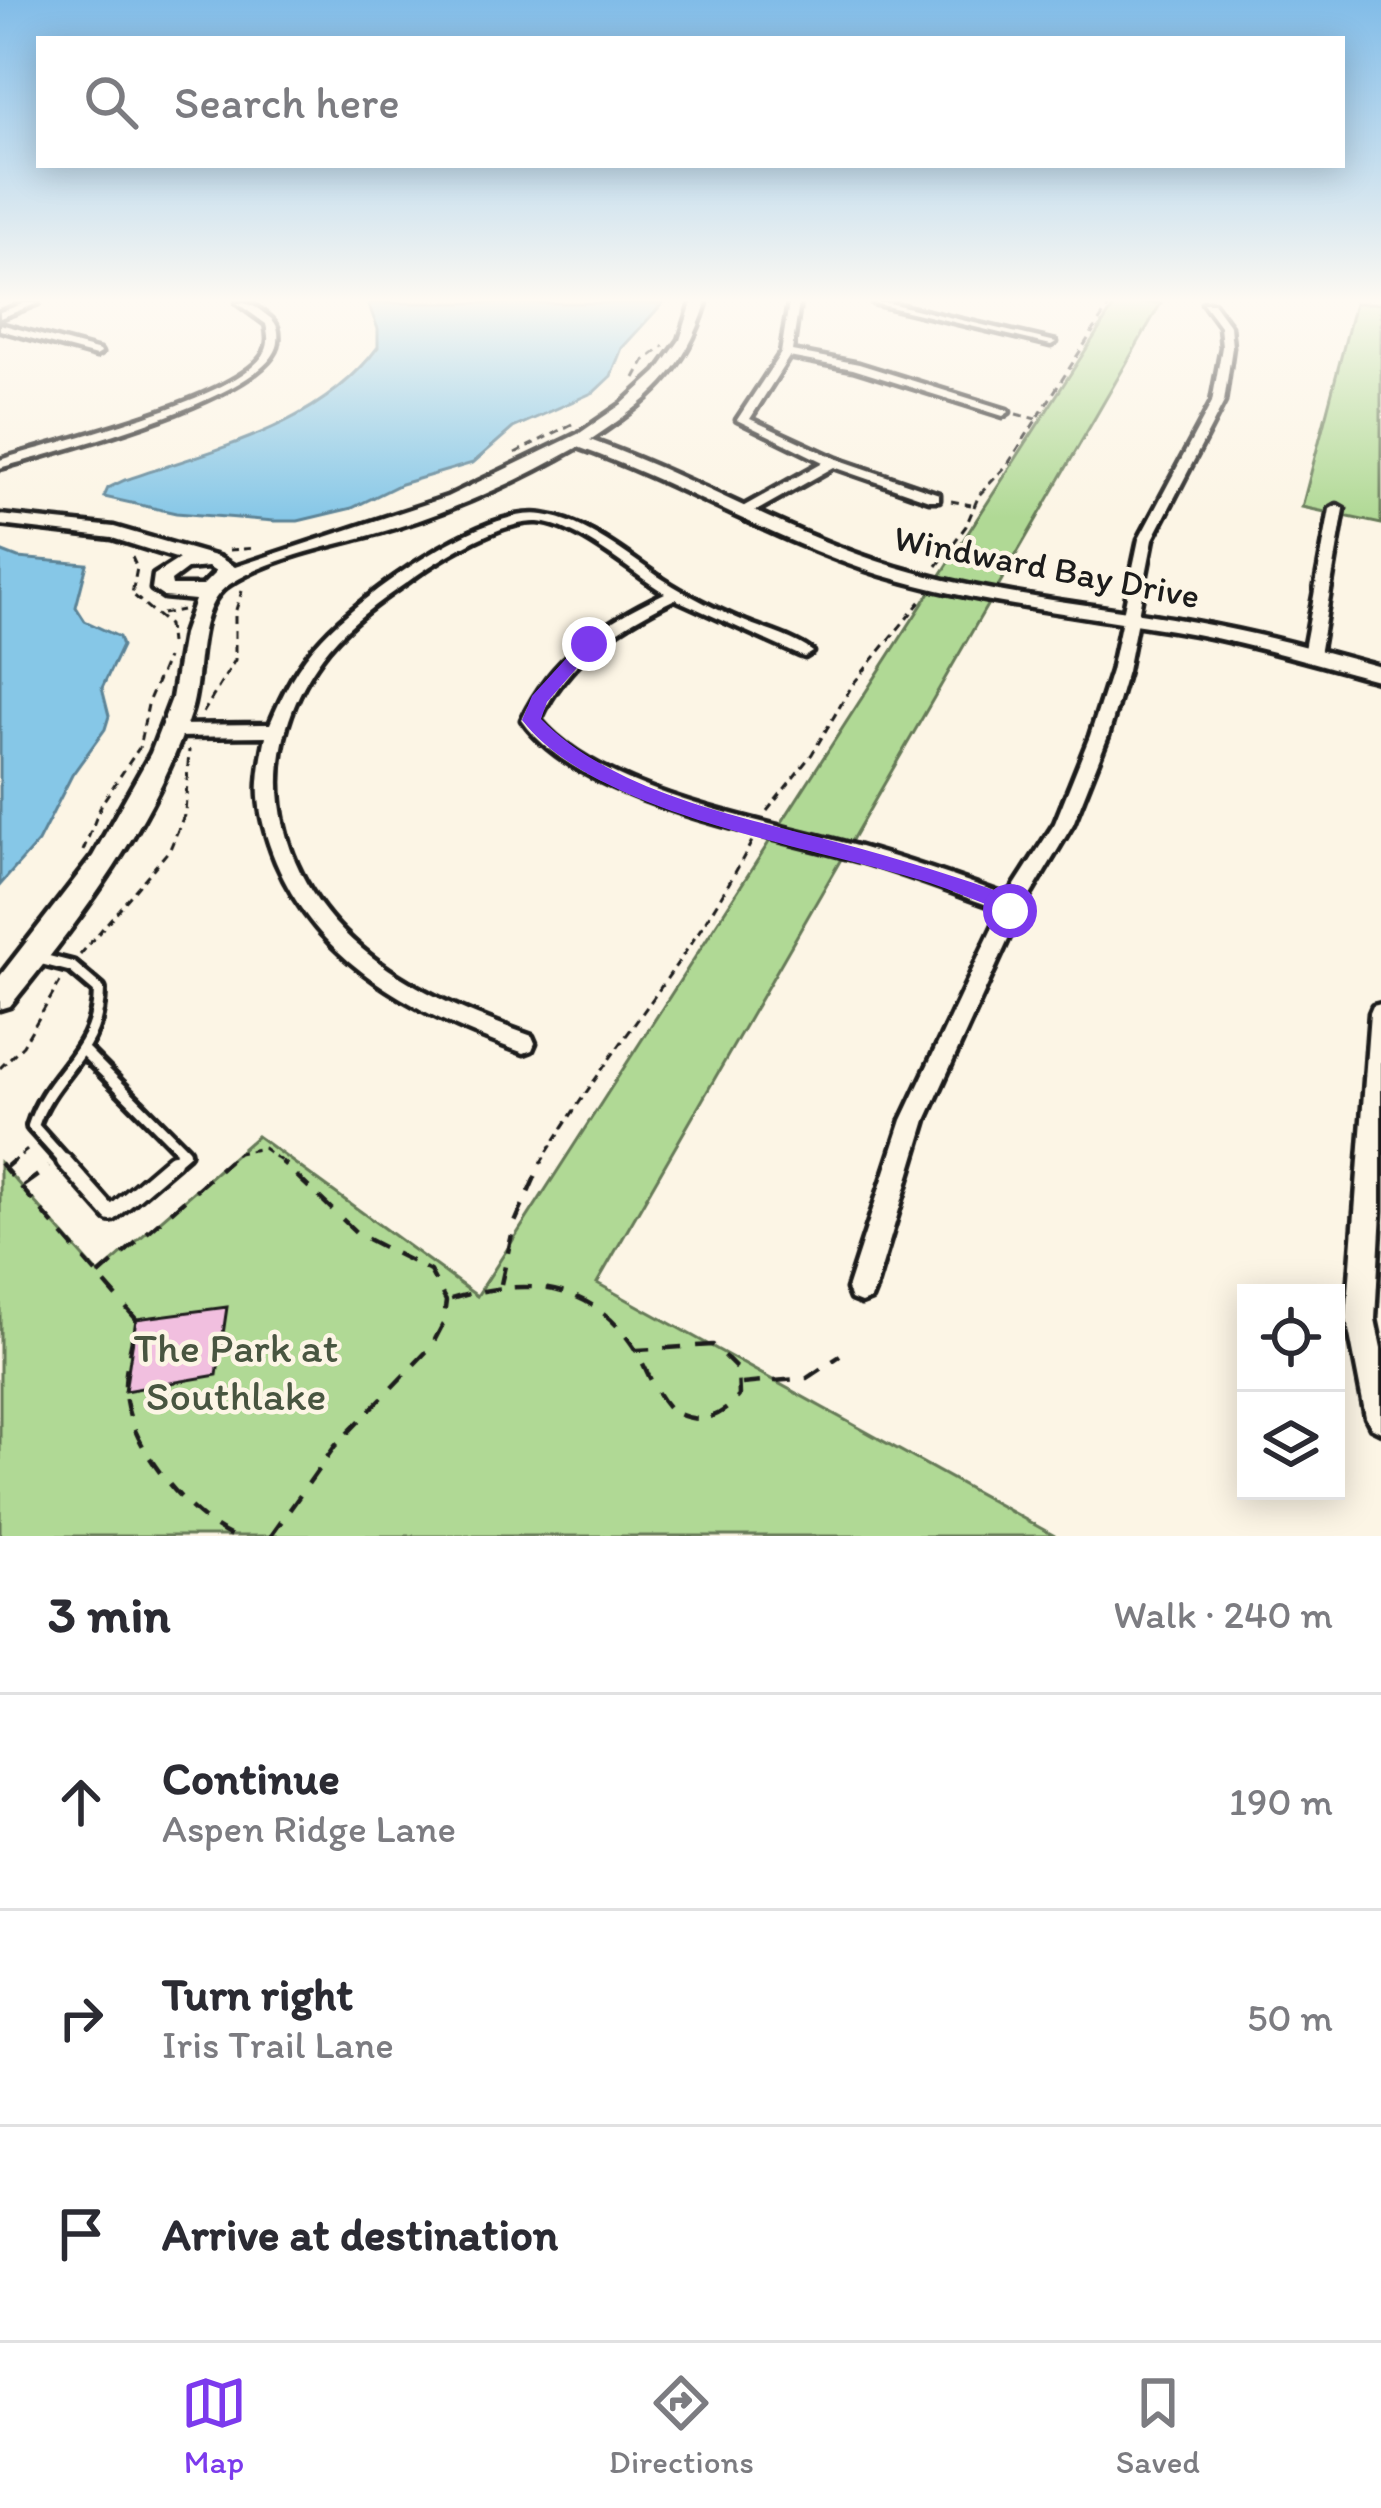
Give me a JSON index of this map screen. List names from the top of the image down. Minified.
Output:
{"streets":{"street":["Windward Bay Drive"]},"parks":["The Park at Southlake"],"page":{"search":"Search here","heading":["3 min","Walk · 240 m"],"list":[["Continue","Aspen Ridge Lane","190 m"],["Turn right","Iris Trail Lane","50 m"],"Arrive at destination"],"nav":["Map","Directions","Saved"]}}
